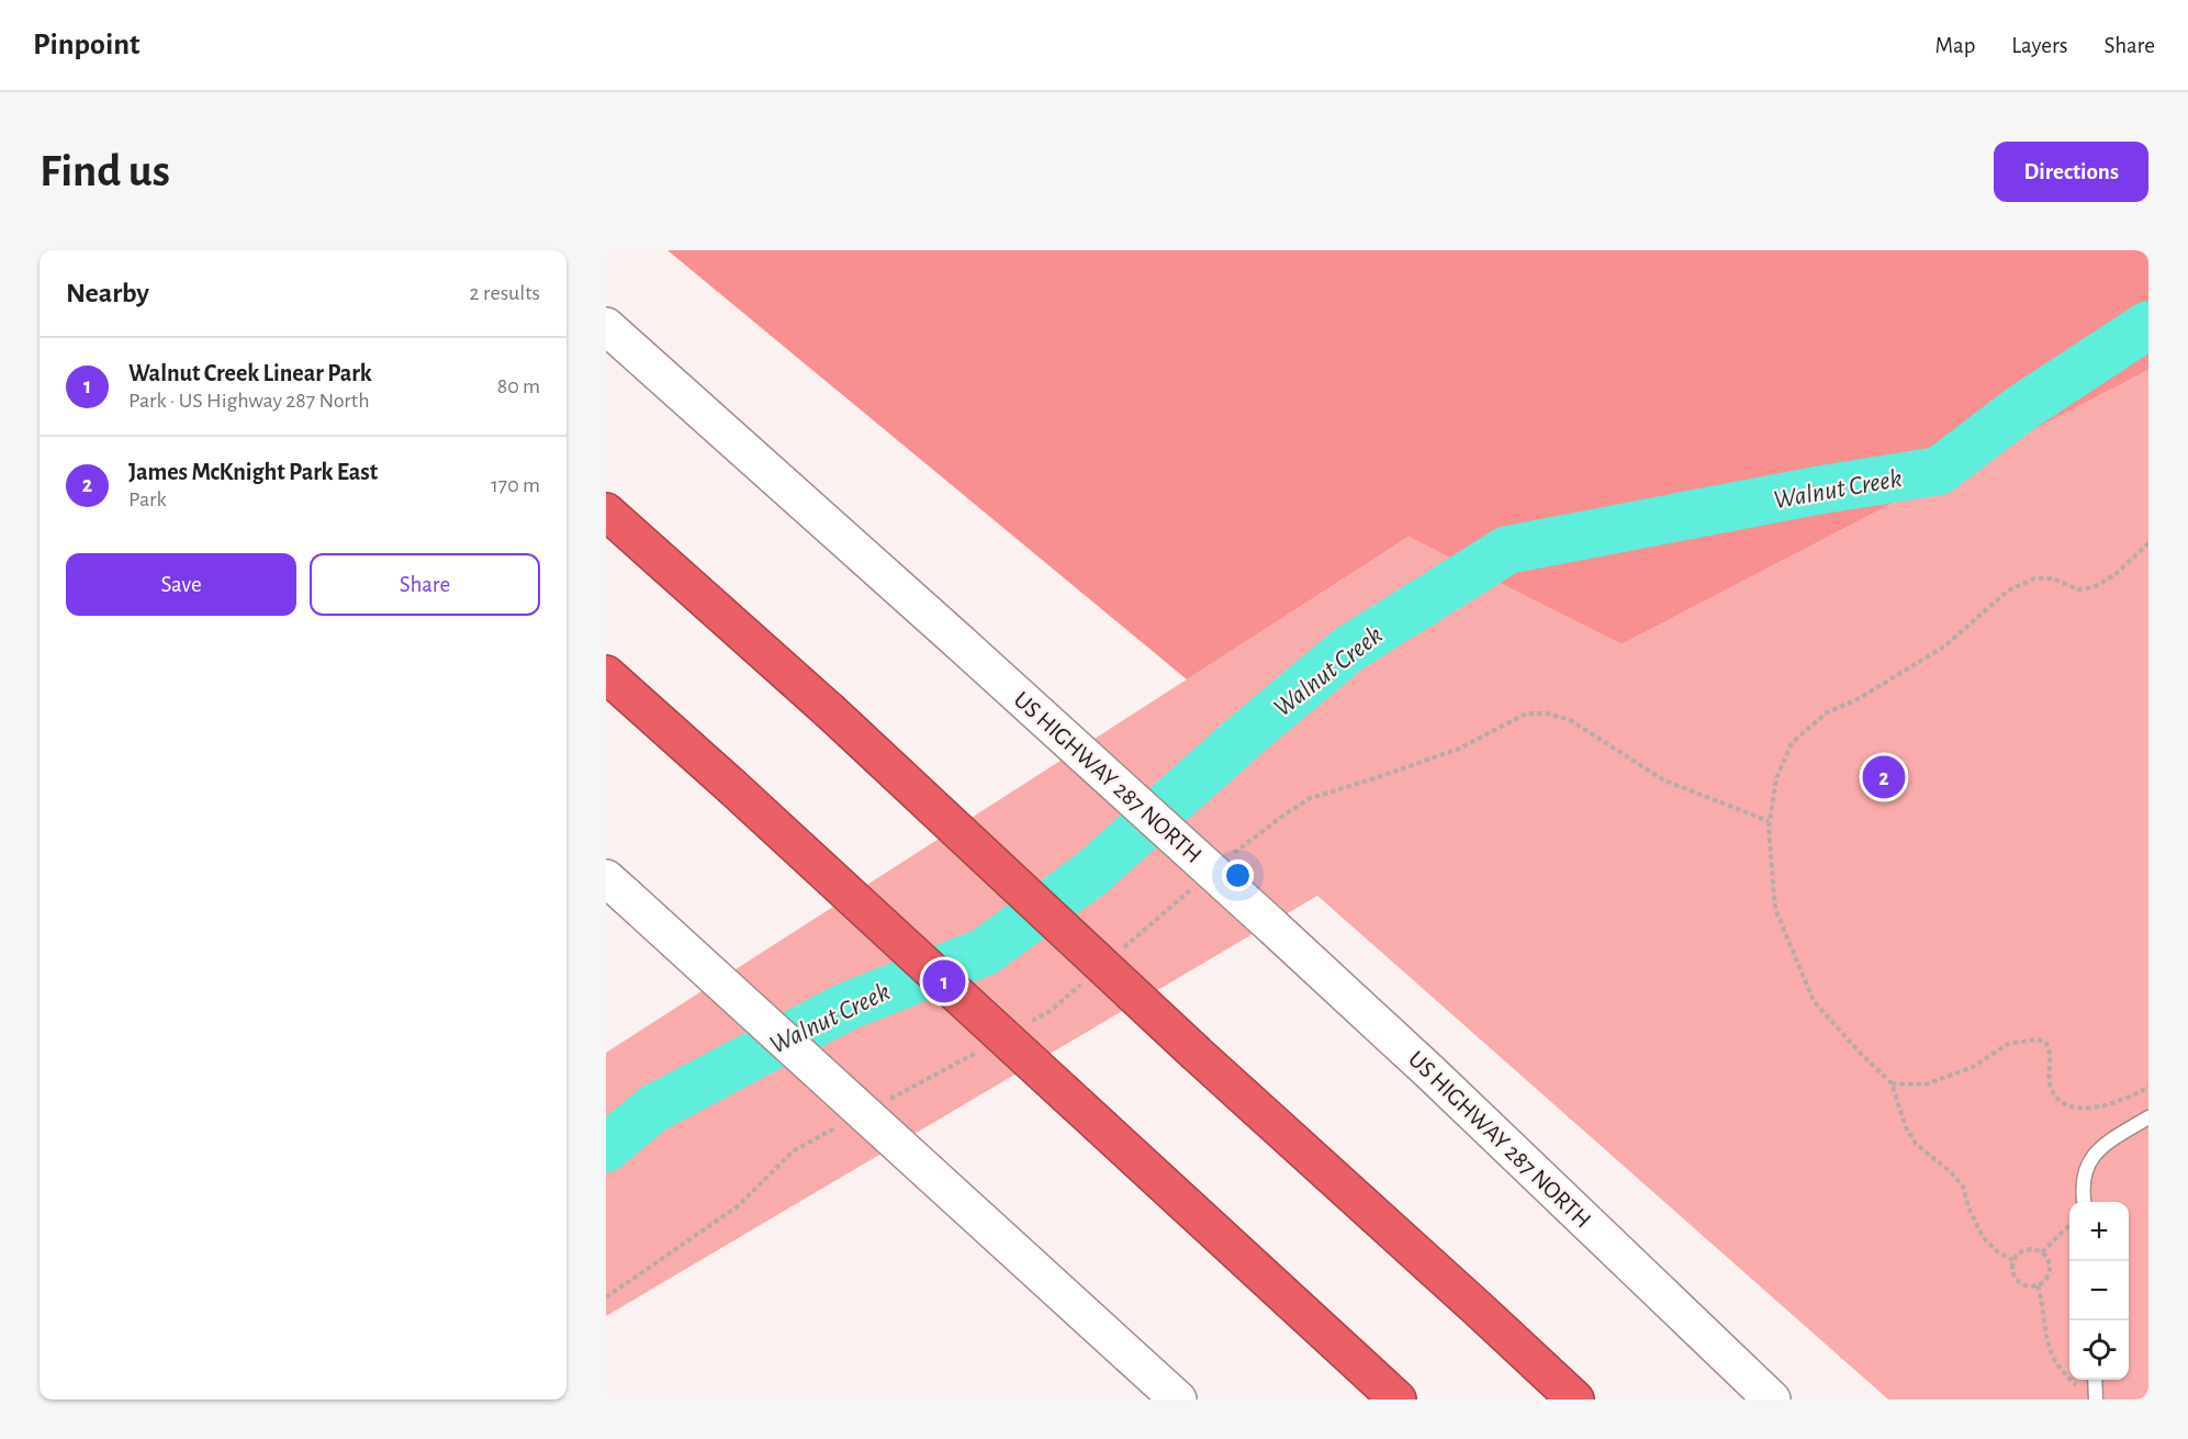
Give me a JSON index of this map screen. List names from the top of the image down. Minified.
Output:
{"streets":{"main road":["US HIGHWAY 287 NORTH"]},"water":["Walnut Creek"],"page":{"header":"Pinpoint","nav":["Map","Layers","Share"],"buttons":["Directions",["Save","Share"]],"title":"Find us","heading":["Nearby","2 results"],"list":[{"mark":"1","name":"Walnut Creek Linear Park","note":"Park · US Highway 287 North","value":"80 m"},{"mark":"2","name":"James McKnight Park East","note":"Park","value":"170 m"}],"pins":["2","1"],"map_buttons":["+","−"]}}
